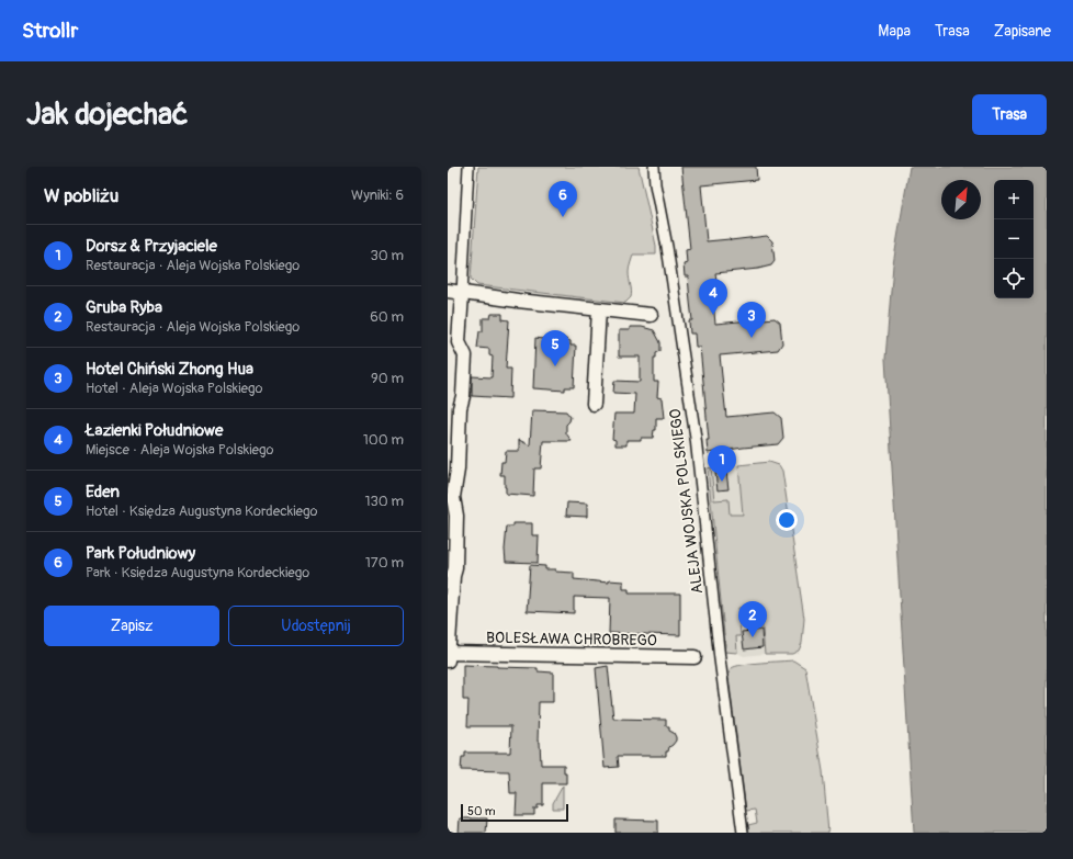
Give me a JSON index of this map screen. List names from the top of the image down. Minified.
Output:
{"streets":{"street":["ALEJA WOJSKA POLSKIEGO","BOLESŁAWA CHROBREGO"]},"scale_bar":"50 m","north":"top right","page":{"header":"Strollr","nav":["Mapa","Trasa","Zapisane"],"buttons":["Trasa",["Zapisz","Udostępnij"]],"title":"Jak dojechać","heading":["W pobliżu","Wyniki: 6"],"map_buttons":["+","−"],"pins":["6","4","3","5","1","2"],"list":[{"mark":"1","name":"Dorsz & Przyjaciele","note":"Restauracja · Aleja Wojska Polskiego","value":"30 m"},{"mark":"2","name":"Gruba Ryba","note":"Restauracja · Aleja Wojska Polskiego","value":"60 m"},{"mark":"3","name":"Hotel Chiński Zhong Hua","note":"Hotel · Aleja Wojska Polskiego","value":"90 m"},{"mark":"4","name":"Łazienki Południowe","note":"Miejsce · Aleja Wojska Polskiego","value":"100 m"},{"mark":"5","name":"Eden","note":"Hotel · Księdza Augustyna Kordeckiego","value":"130 m"},{"mark":"6","name":"Park Południowy","note":"Park · Księdza Augustyna Kordeckiego","value":"170 m"}],"scale":"50 m"}}
